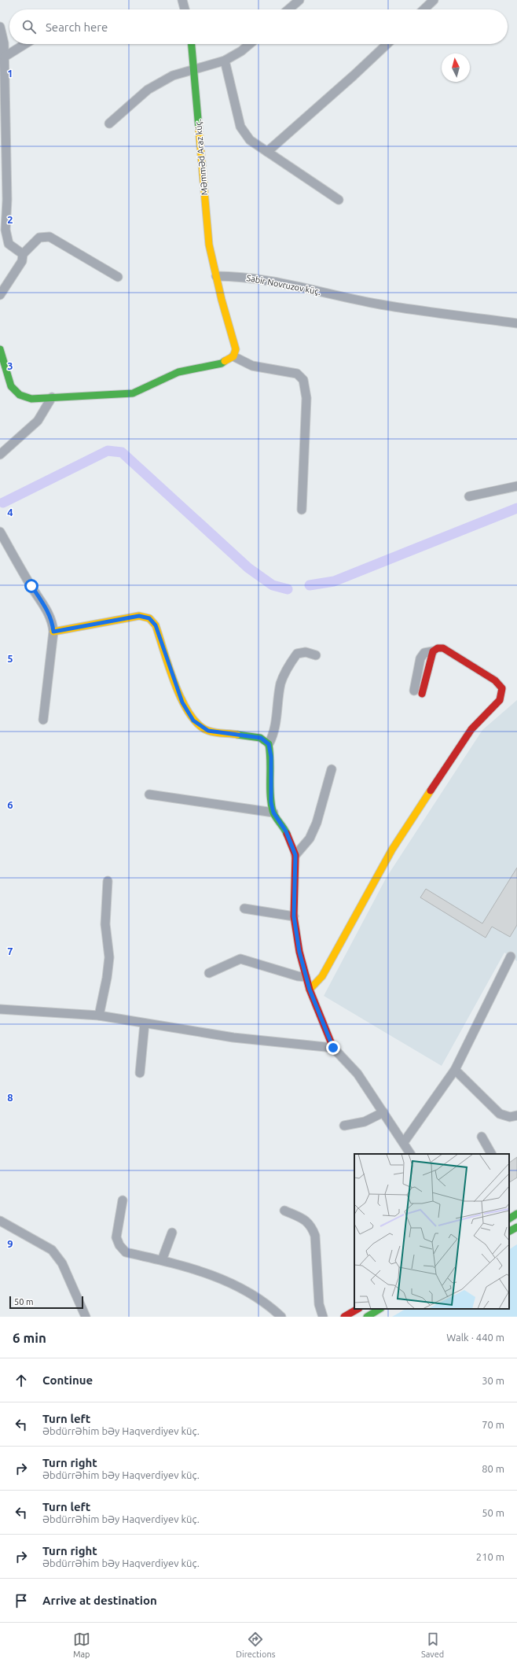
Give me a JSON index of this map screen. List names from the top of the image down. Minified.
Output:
{"streets":{"street":["Məmməd Araz küç.","Sabir Novruzov küç."]},"crossings":[["Məmməd Araz küç.","Sabir Novruzov küç."]],"scale_bar":"50 m","north":"top","page":{"search":"Search here","scale":"50 m","heading":["6 min","Walk · 440 m"],"list":[["Continue","30 m"],["Turn left","Əbdürrəhim bəy Haqverdiyev küç.","70 m"],["Turn right","Əbdürrəhim bəy Haqverdiyev küç.","80 m"],["Turn left","Əbdürrəhim bəy Haqverdiyev küç.","50 m"],["Turn right","Əbdürrəhim bəy Haqverdiyev küç.","210 m"],"Arrive at destination"],"nav":["Map","Directions","Saved"]},"grid":{"rows":["1","2","3","4","5","6","7","8","9"]}}
